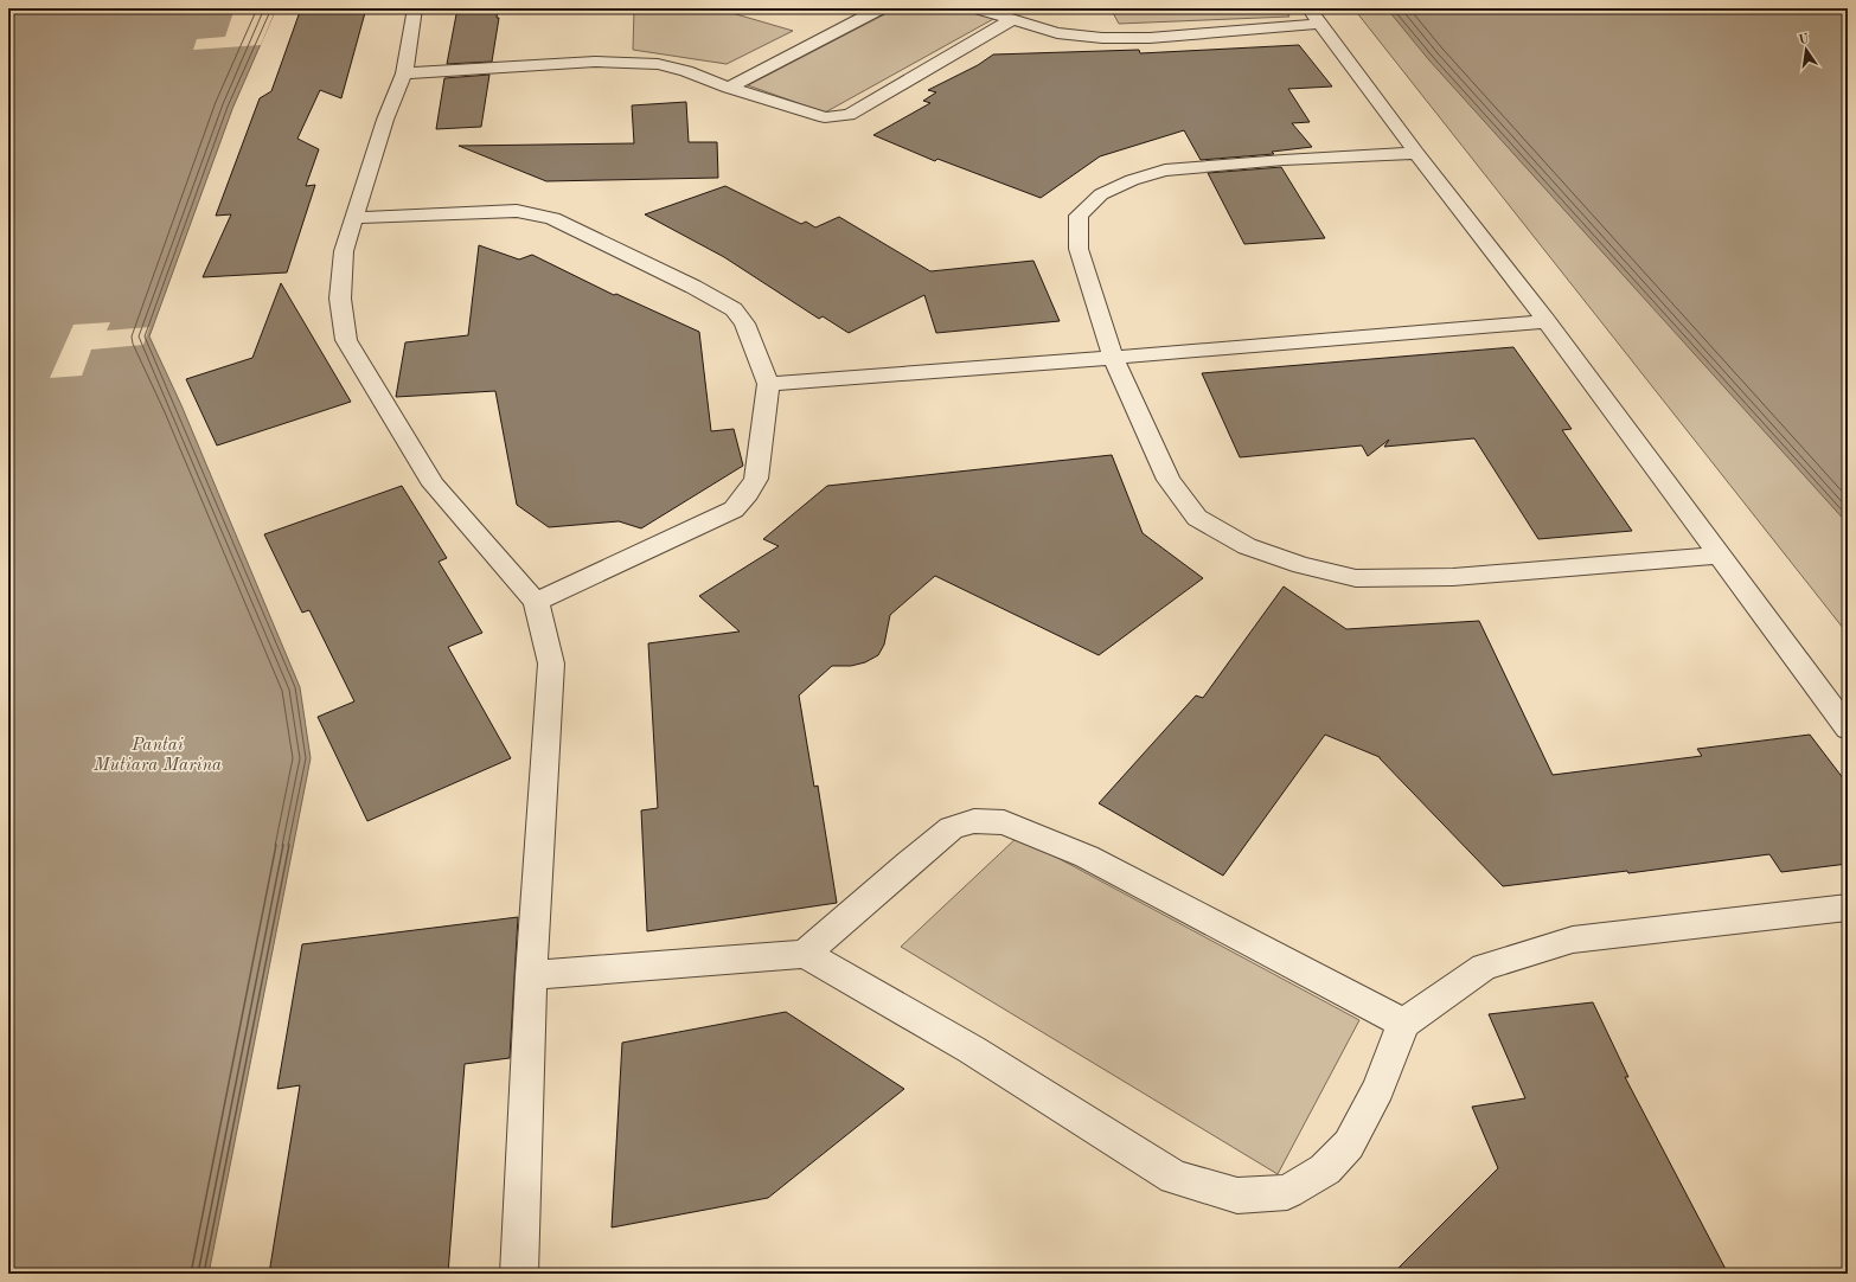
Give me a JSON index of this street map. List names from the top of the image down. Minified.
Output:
{"water":["Pantai Mutiara Marina"],"north":"top"}
